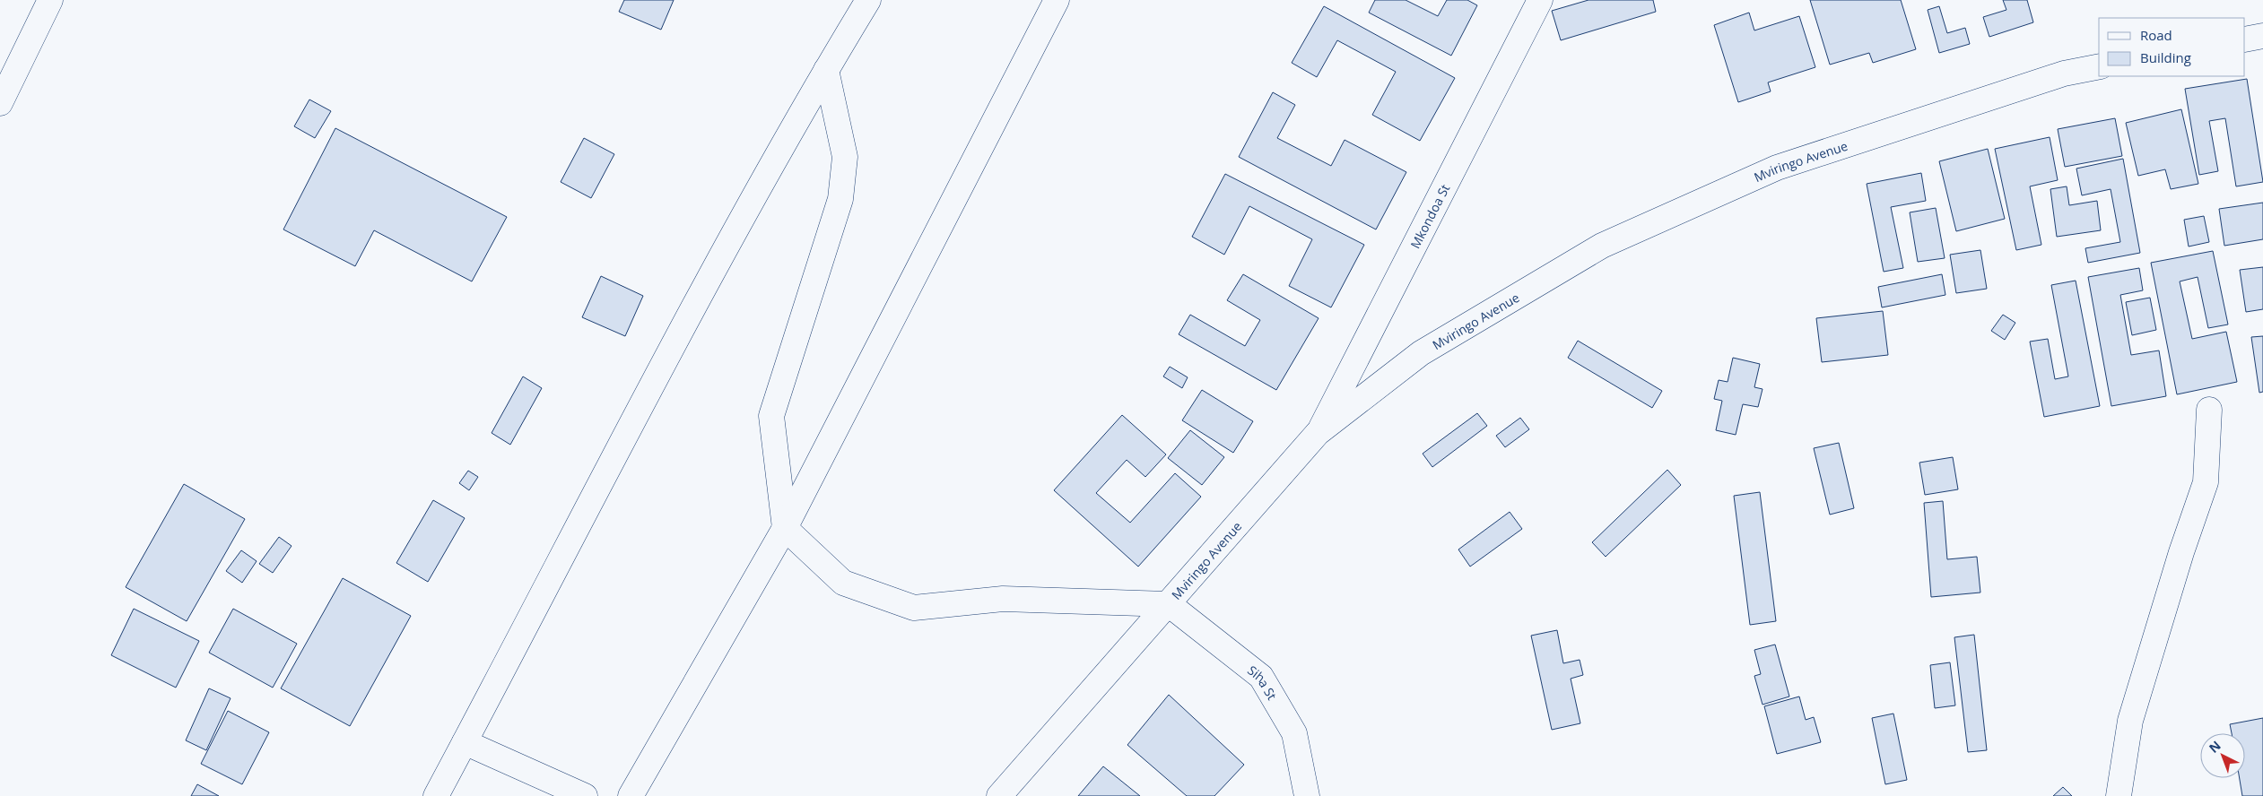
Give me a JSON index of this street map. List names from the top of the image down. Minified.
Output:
{"streets":{"main road":["Mviringo Avenue","Mkondoa St","Siha St"]},"crossings":[["Mviringo Avenue","Mkondoa St"],["Mviringo Avenue","Siha St"]],"legend":["Road","Building"],"north":"top left"}
